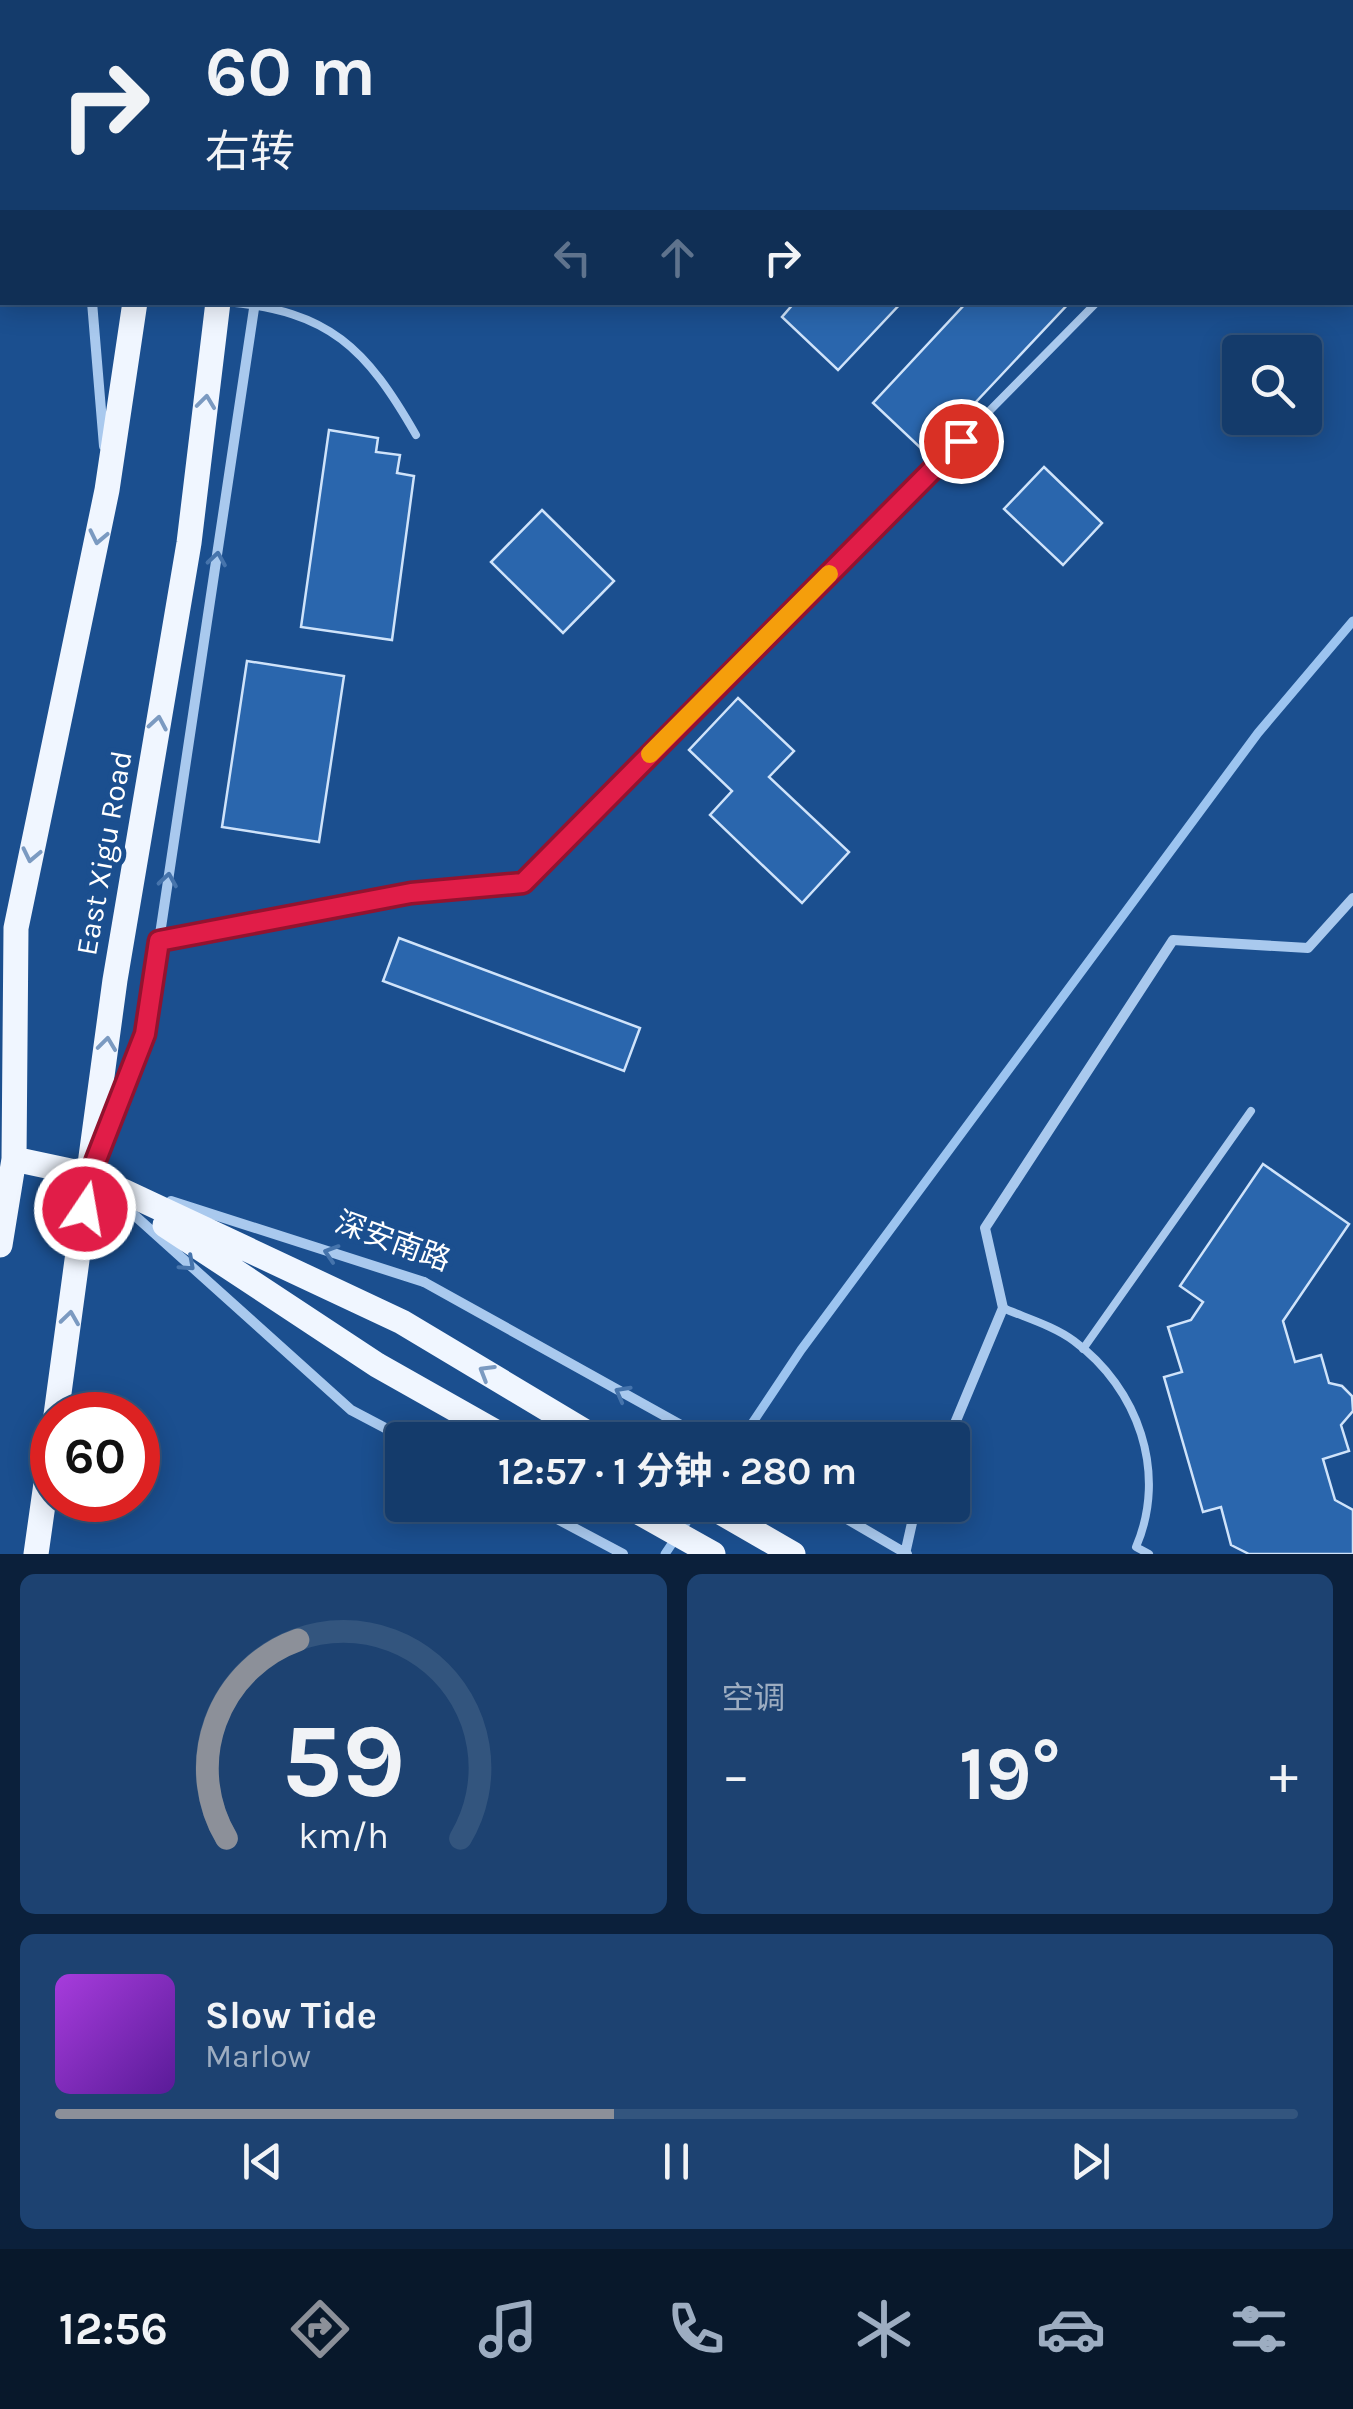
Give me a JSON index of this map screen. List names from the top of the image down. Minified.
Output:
{"streets":{"main road":["East Xigu Road"],"street":["深安南路"]},"crossings":[["East Xigu Road","深安南路"]],"page":{"turn":["60 m","右转"],"limit":"60","trip":"12:57 · 1 分钟 · 280 m","tile":"空调","heat":["−","19°","+"],"song":["Slow Tide","Marlow"],"tabs":"12:56","gauge":["59","km/h"]}}
